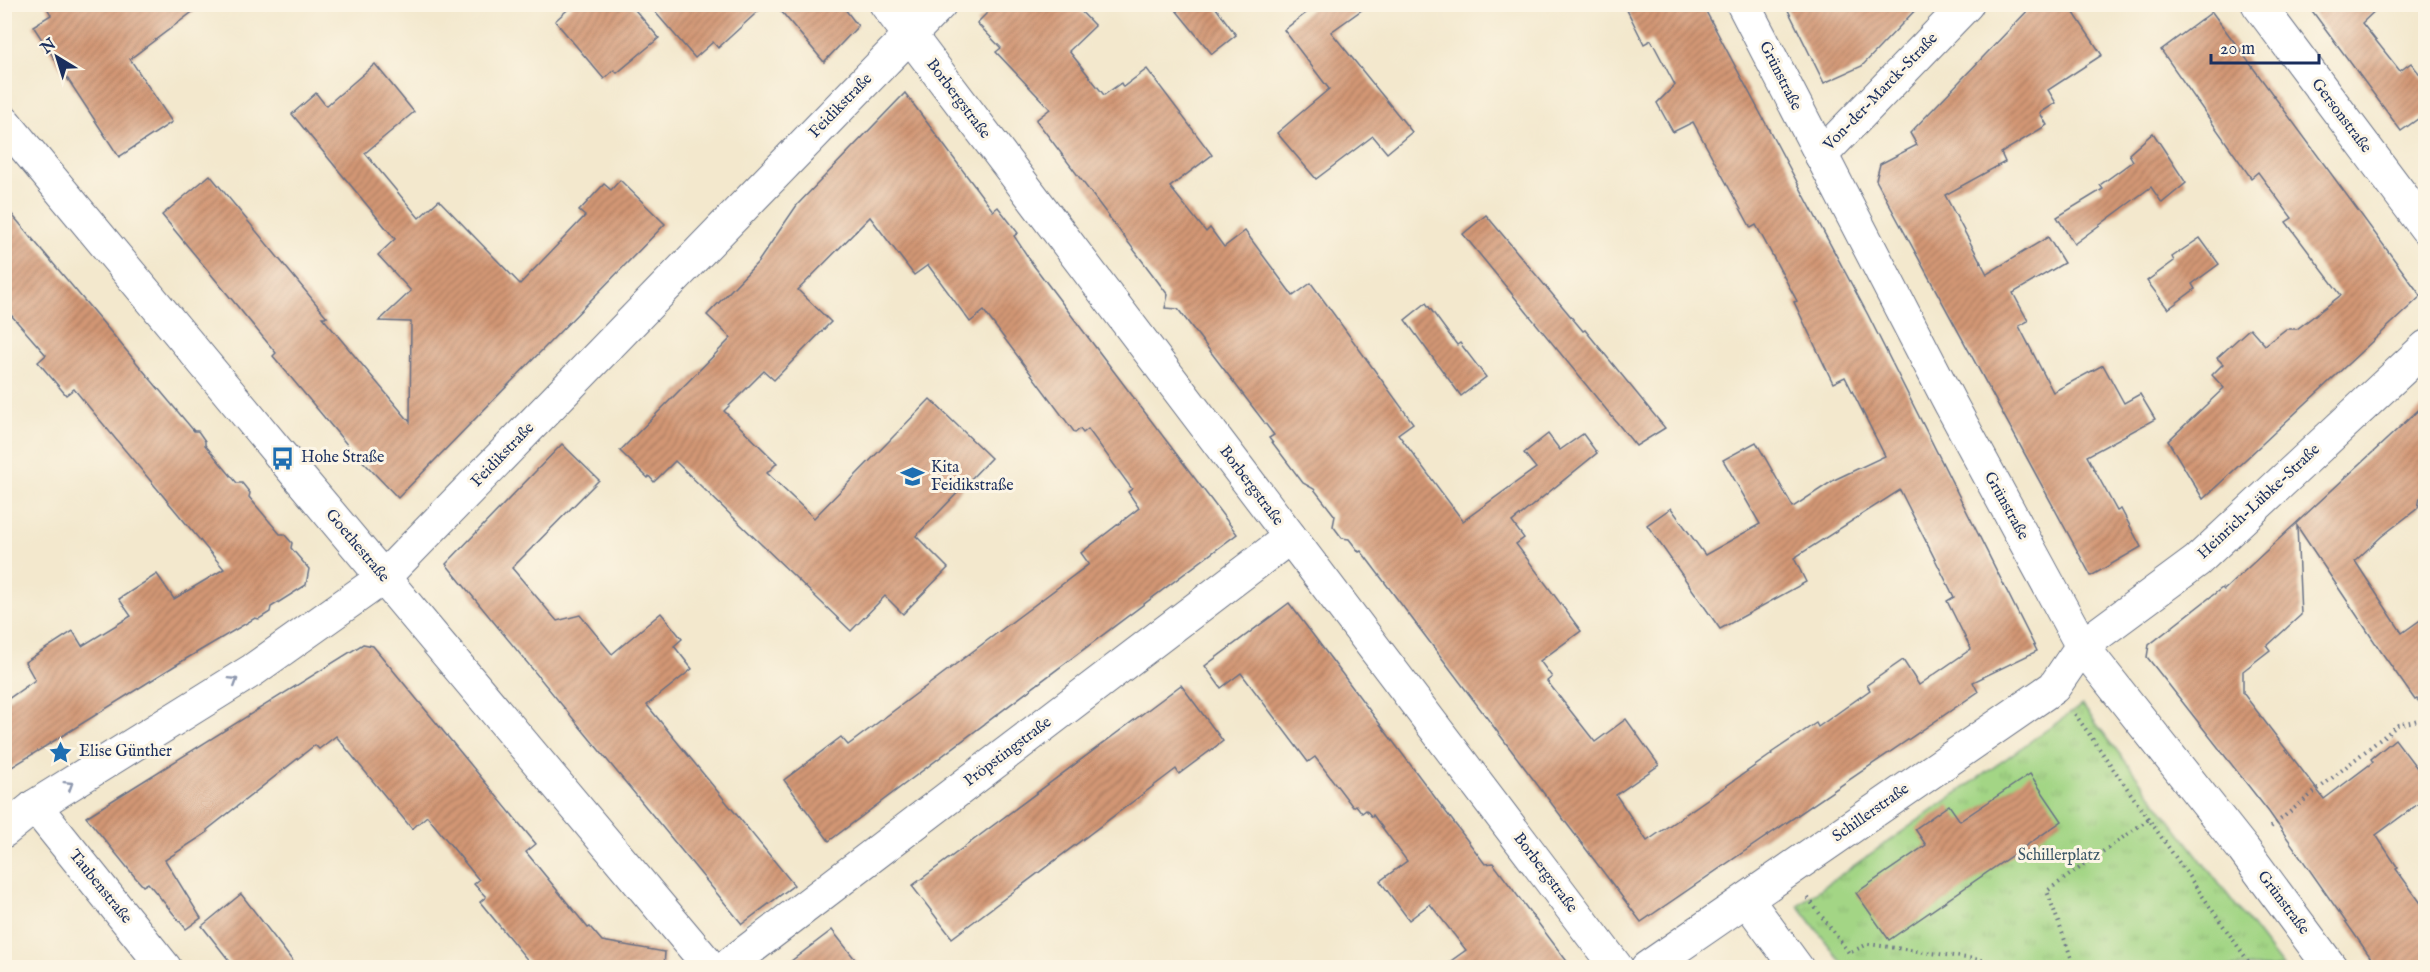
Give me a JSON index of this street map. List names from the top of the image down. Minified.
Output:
{"streets":{"street":["Grünstraße","Von-der-Marck-Straße","Borbergstraße","Feidikstraße","Gersonstraße","Heinrich-Lübke-Straße","Goethestraße","Pröpstingstraße","Schillerstraße","Taubenstraße"]},"crossings":[["Grünstraße","Von-der-Marck-Straße"],["Grünstraße","Heinrich-Lübke-Straße"],["Grünstraße","Schillerstraße"],["Borbergstraße","Feidikstraße"],["Borbergstraße","Pröpstingstraße"],["Feidikstraße","Goethestraße"],["Feidikstraße","Taubenstraße"],["Heinrich-Lübke-Straße","Schillerstraße"]],"parks":["Schillerplatz"],"places":{"bus stop":["Hohe Straße"],"school or university":["Kita Feidikstraße"],"place":["Elise Günther"]},"scale_bar":"20 m","north":"top left"}
